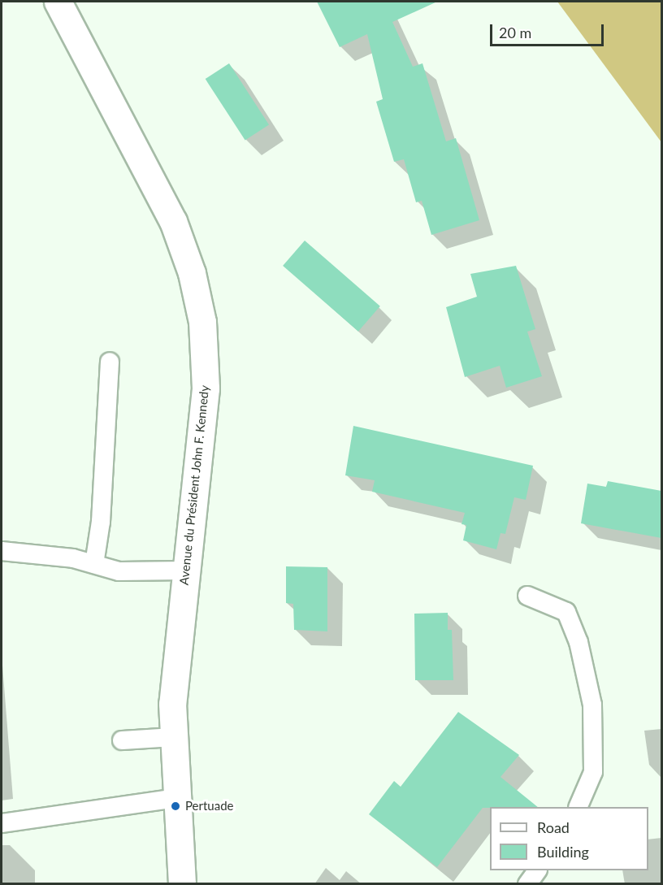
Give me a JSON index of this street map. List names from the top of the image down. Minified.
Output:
{"streets":{"main road":["Avenue du Président John F. Kennedy"]},"places":["Pertuade"],"legend":["Road","Building"],"scale_bar":"20 m"}
